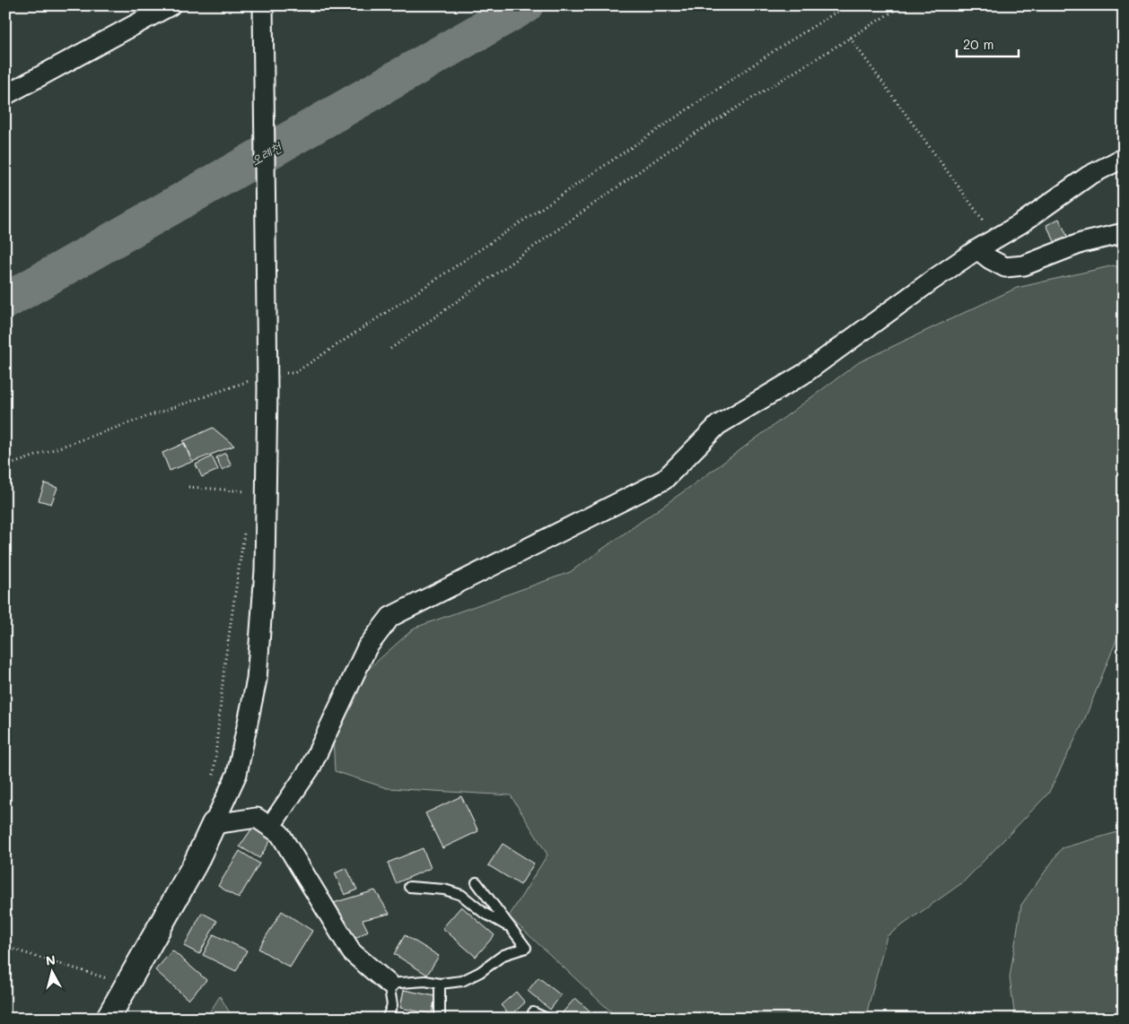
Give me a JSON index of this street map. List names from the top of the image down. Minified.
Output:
{"water":["오례천"],"scale_bar":"20 m","north":"top"}
